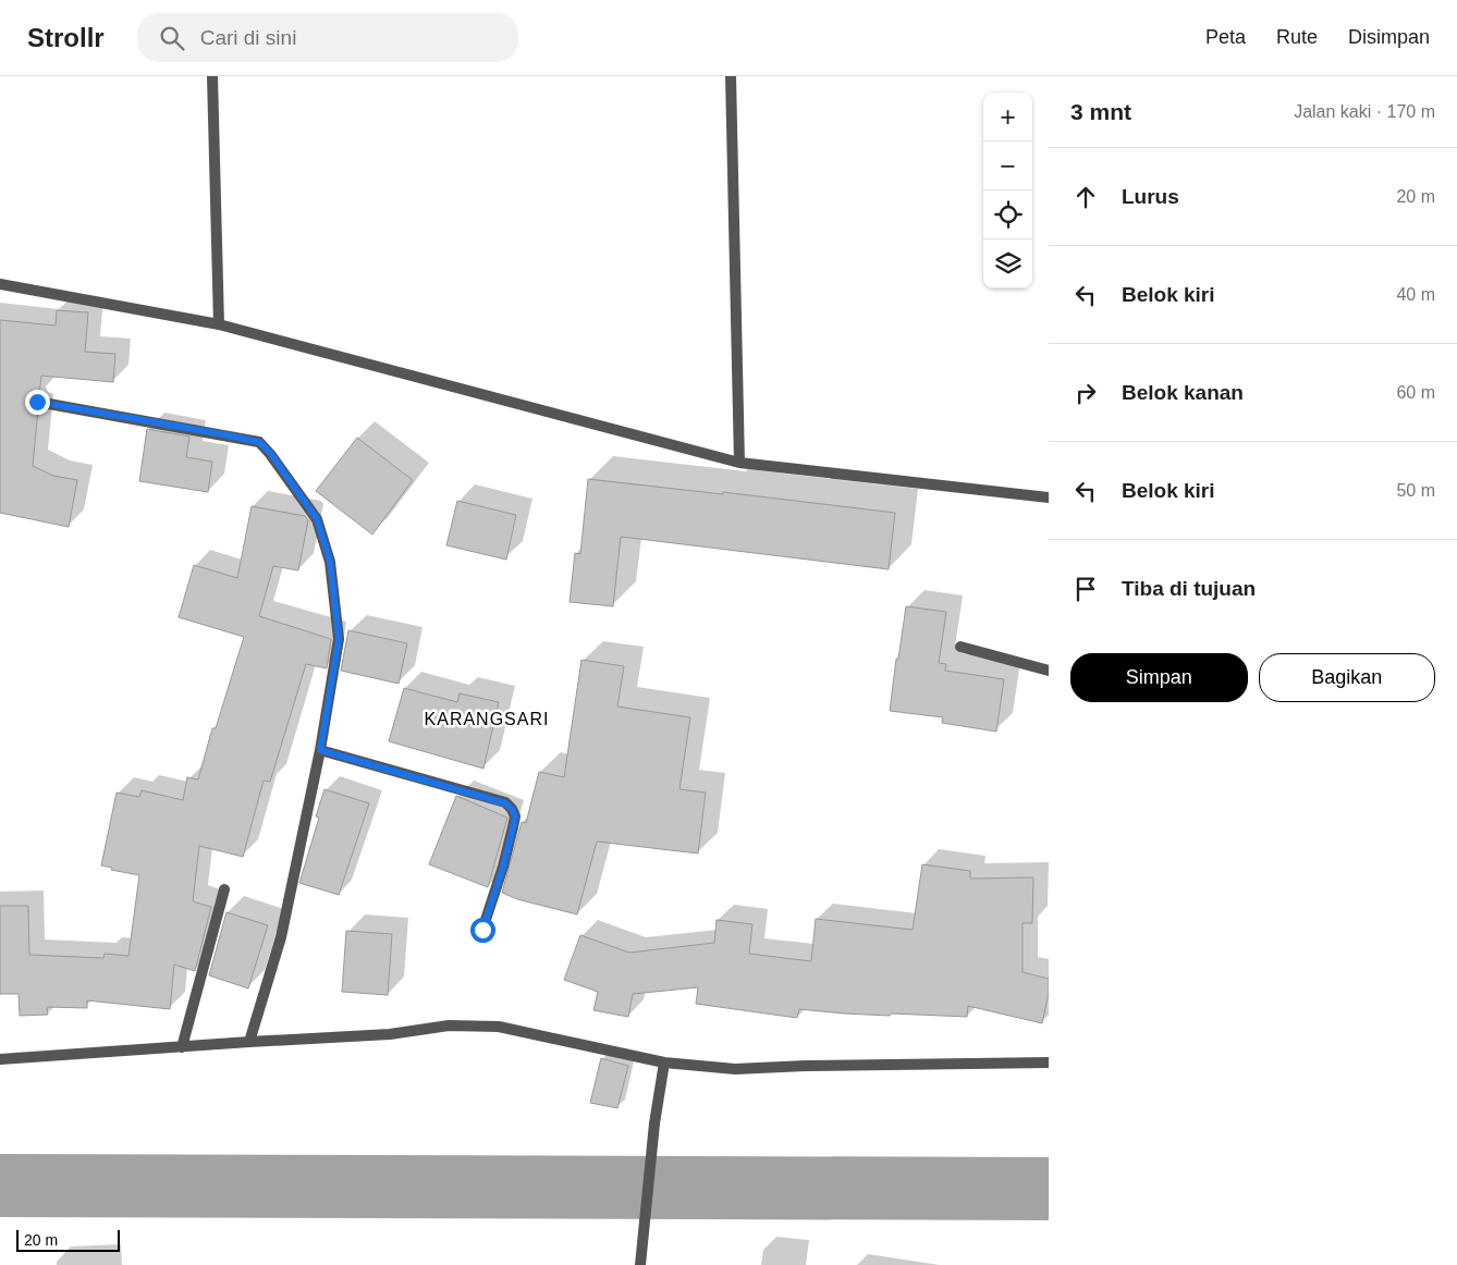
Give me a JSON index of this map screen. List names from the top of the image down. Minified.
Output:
{"districts":["KARANGSARI"],"scale_bar":"20 m","page":{"header":"Strollr","search":"Cari di sini","nav":["Peta","Rute","Disimpan"],"heading":["3 mnt","Jalan kaki · 170 m"],"map_buttons":["+","−"],"list":[["Lurus","20 m"],["Belok kiri","40 m"],["Belok kanan","60 m"],["Belok kiri","50 m"],"Tiba di tujuan"],"buttons":["Simpan","Bagikan"],"scale":"20 m"}}
